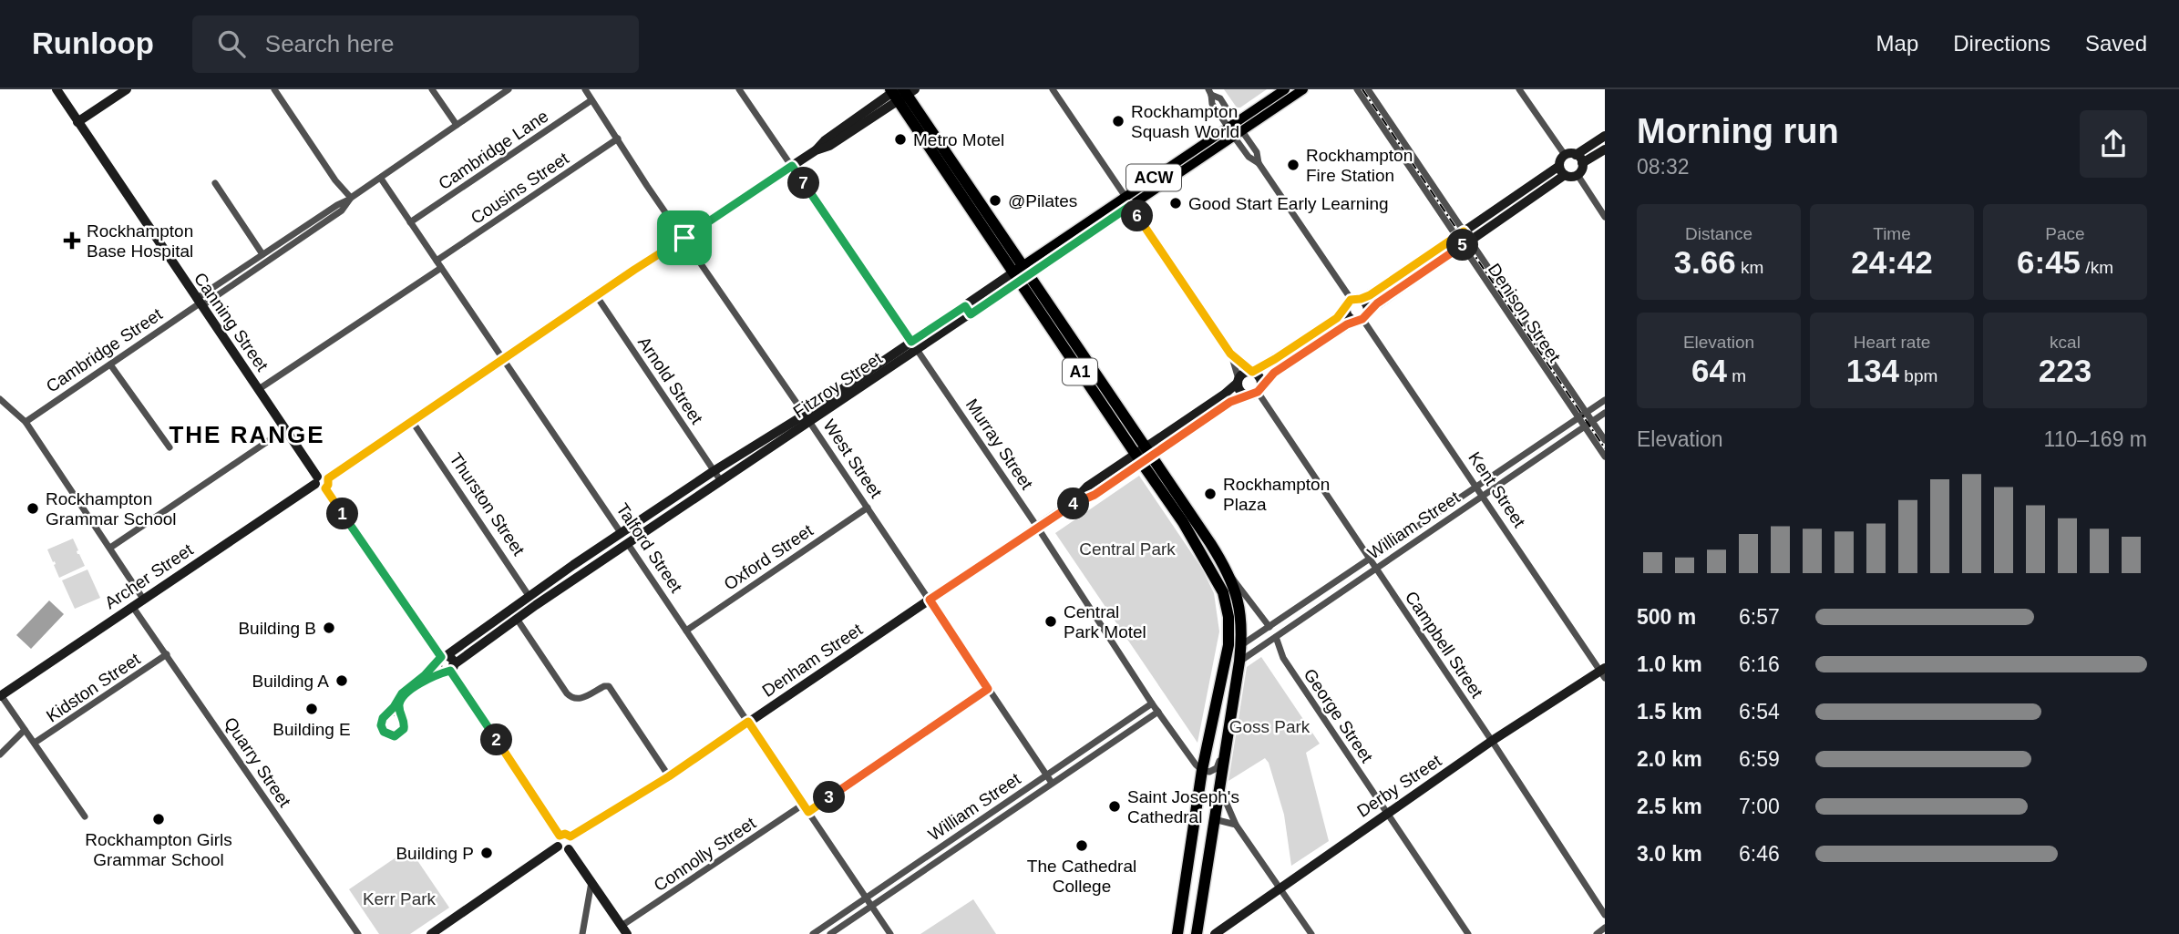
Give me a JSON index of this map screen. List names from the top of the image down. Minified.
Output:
{"streets":{"highway":["A1"],"main road":["ACW","Fitzroy Street"],"street":["Cambridge Lane","Cousins Street","Denison Street","Canning Street","Cambridge Street","Arnold Street","Murray Street","West Street","Kent Street","Thurston Street","William Street","Talford Street","Oxford Street","Archer Street","Campbell Street","Denham Street","Kidston Street","George Street","Quarry Street","Derby Street","Connolly Street"]},"crossings":[["Cambridge Lane","West Street"],["Cambridge Lane","Talford Street"],["Cousins Street","West Street"],["Cousins Street","Talford Street"],["Denison Street","William Street"],["Canning Street","Cambridge Street"],["Canning Street","Archer Street"],["Cambridge Street","Talford Street"],["A1","Fitzroy Street"],["A1","Murray Street"],["A1","William Street"],["A1","Denham Street"],["Arnold Street","Fitzroy Street"],["Fitzroy Street","Murray Street"],["Fitzroy Street","West Street"],["Fitzroy Street","Thurston Street"],["Fitzroy Street","Talford Street"],["Murray Street","William Street"],["Murray Street","Denham Street"],["West Street","William Street"],["West Street","Oxford Street"],["West Street","Denham Street"],["Kent Street","William Street"],["Kent Street","Derby Street"],["William Street","Talford Street"],["William Street","Campbell Street"],["William Street","George Street"],["Talford Street","Oxford Street"],["Talford Street","Denham Street"],["Talford Street","Connolly Street"],["Archer Street","Quarry Street"],["Campbell Street","Denham Street"],["Campbell Street","Derby Street"],["Kidston Street","Quarry Street"],["George Street","Derby Street"]],"districts":["THE RANGE"],"parks":["Central Park","Goss Park","Kerr Park"],"places":{"other":["Rockhampton Squash World","Metro Motel","Rockhampton Fire Station","@Pilates","Good Start Early Learning","Rockhampton Plaza","Rockhampton Grammar School","Central Park Motel","Building B","Building A","Building E","Saint Joseph's Cathedral","Rockhampton Girls Grammar School","The Cathedral College","Building P"],"health":["Rockhampton Base Hospital"]},"page":{"header":"Runloop","search":"Search here","nav":["Map","Directions","Saved"],"heading":["Morning run","08:32"],"pins":["7","6","5","4","1","2","3"],"stats":[["Distance","3.66 km"],["Time","24:42"],["Pace","6:45 /km"],["Elevation","64 m"],["Heart rate","134 bpm"],["kcal","223"]],"chart":["Elevation","110–169 m"],"list":[{"name":"500 m","note":"6:57"},{"name":"1.0 km","note":"6:16"},{"name":"1.5 km","note":"6:54"},{"name":"2.0 km","note":"6:59"},{"name":"2.5 km","note":"7:00"},{"name":"3.0 km","note":"6:46"}]}}
